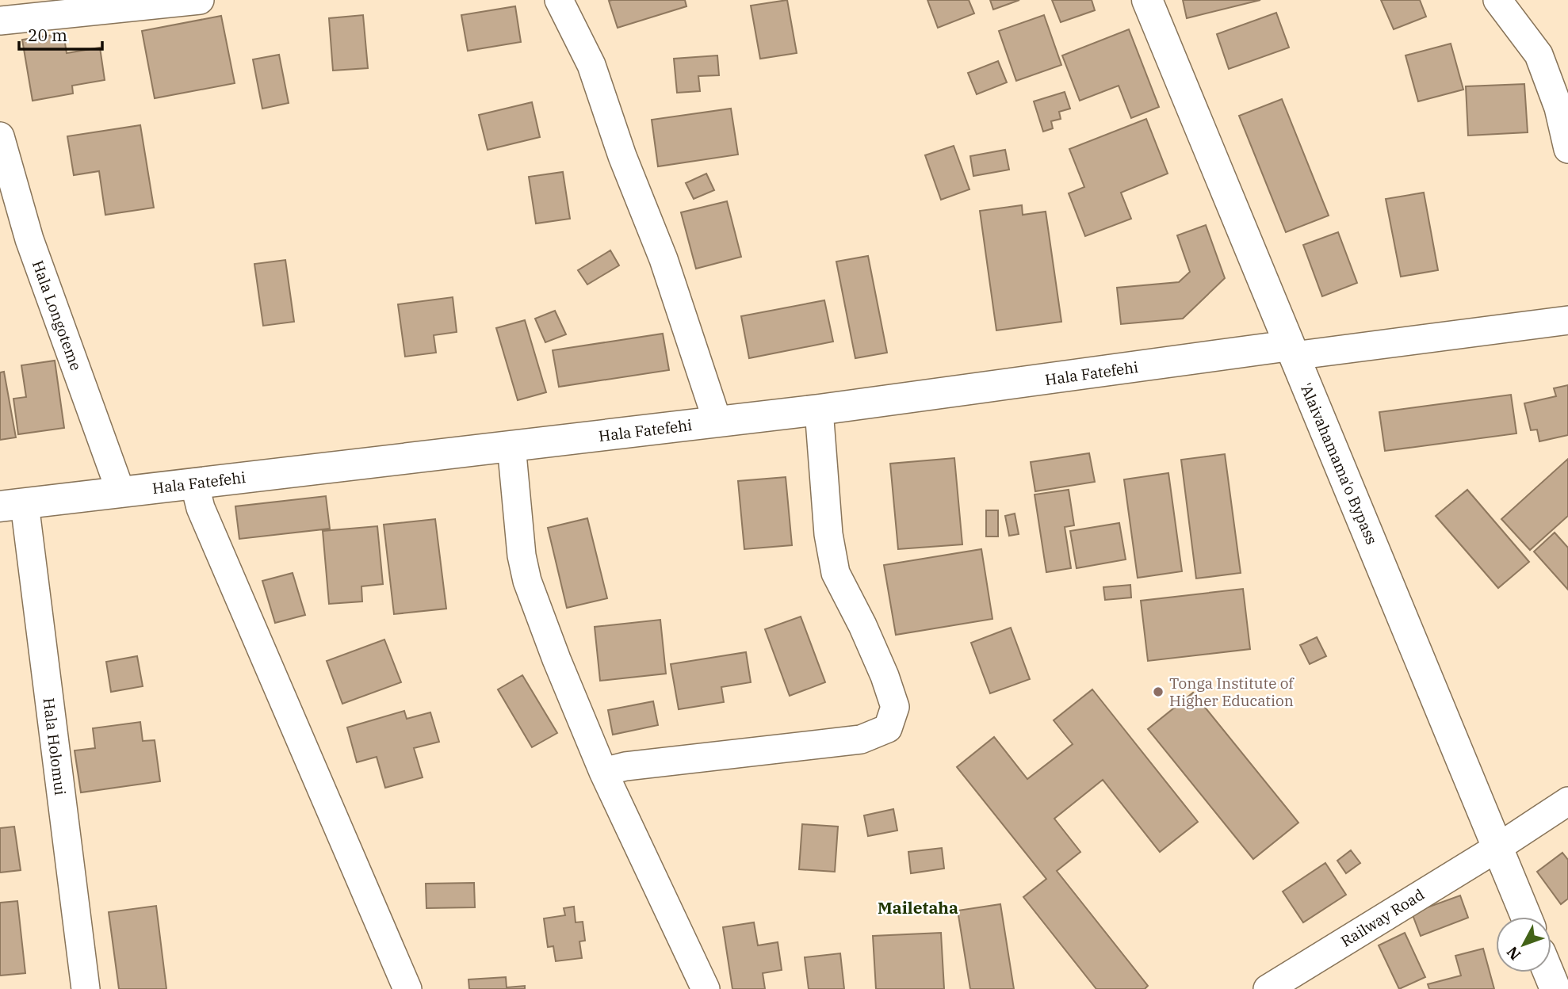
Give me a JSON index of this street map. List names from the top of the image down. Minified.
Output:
{"streets":{"street":["Hala Longoteme","Hala Fatefehi","'Alaivahamama'o Bypass","Hala Holomui","Railway Road"]},"crossings":[["Hala Longoteme","Hala Fatefehi"],["Hala Fatefehi","'Alaivahamama'o Bypass"],["Hala Fatefehi","Hala Holomui"],["'Alaivahamama'o Bypass","Railway Road"]],"districts":["Mailetaha"],"places":["Tonga Institute of Higher Education"],"scale_bar":"20 m","north":"bottom left"}
